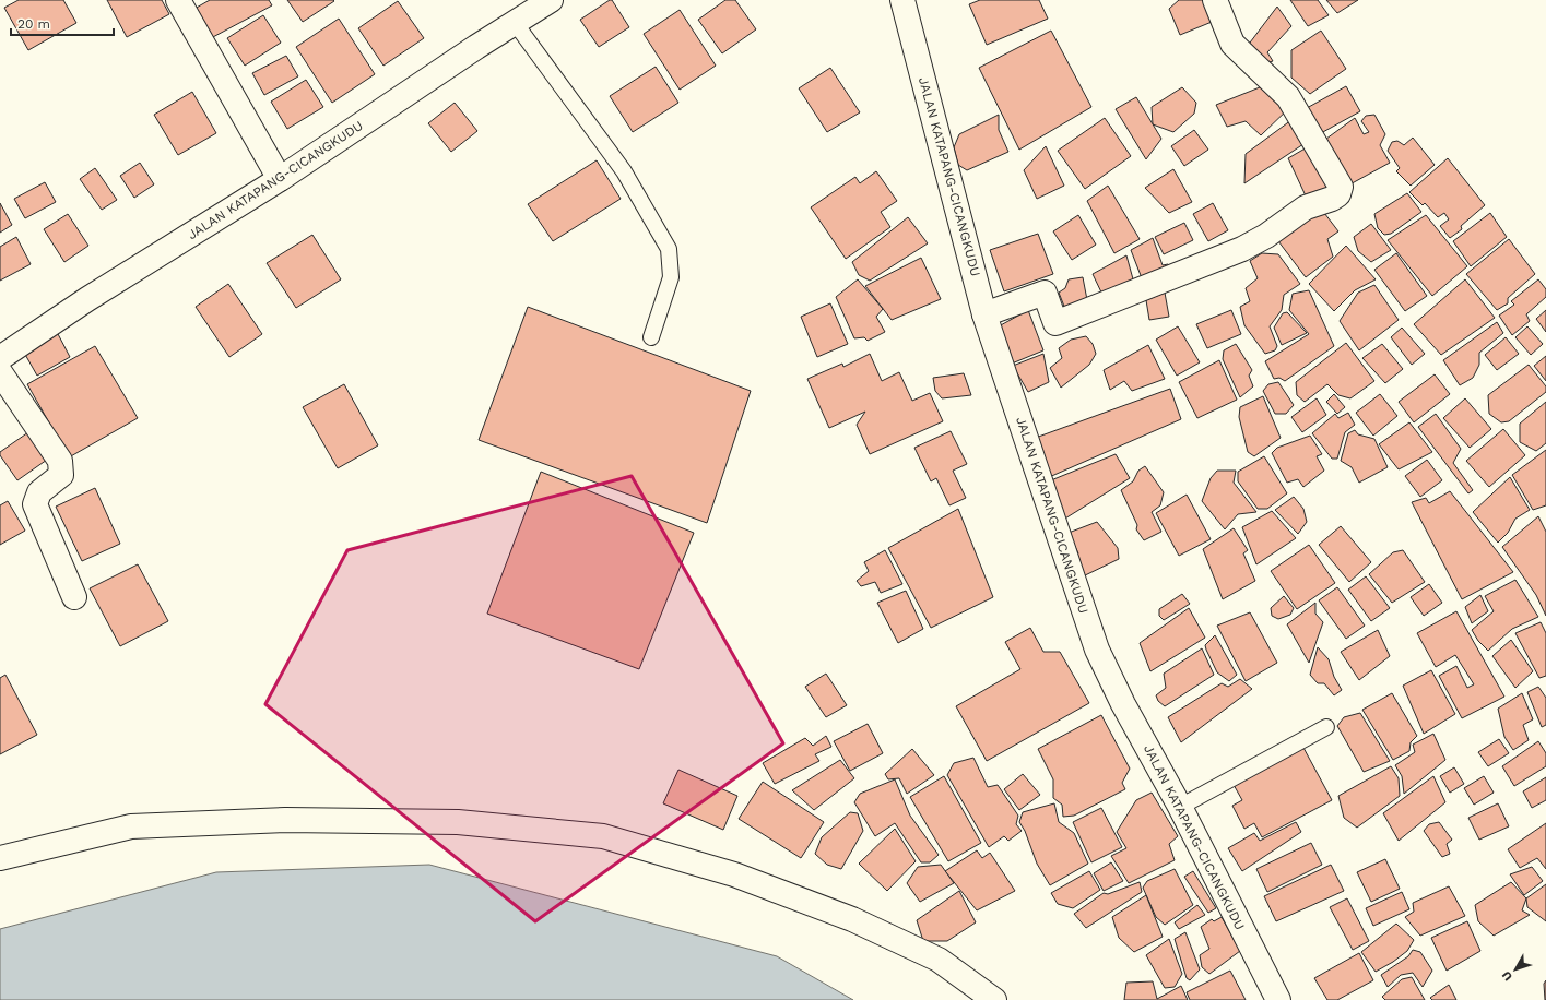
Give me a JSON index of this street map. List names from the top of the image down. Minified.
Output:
{"streets":{"street":["JALAN KATAPANG-CICANGKUDU"]},"scale_bar":"20 m","north":"bottom left"}
